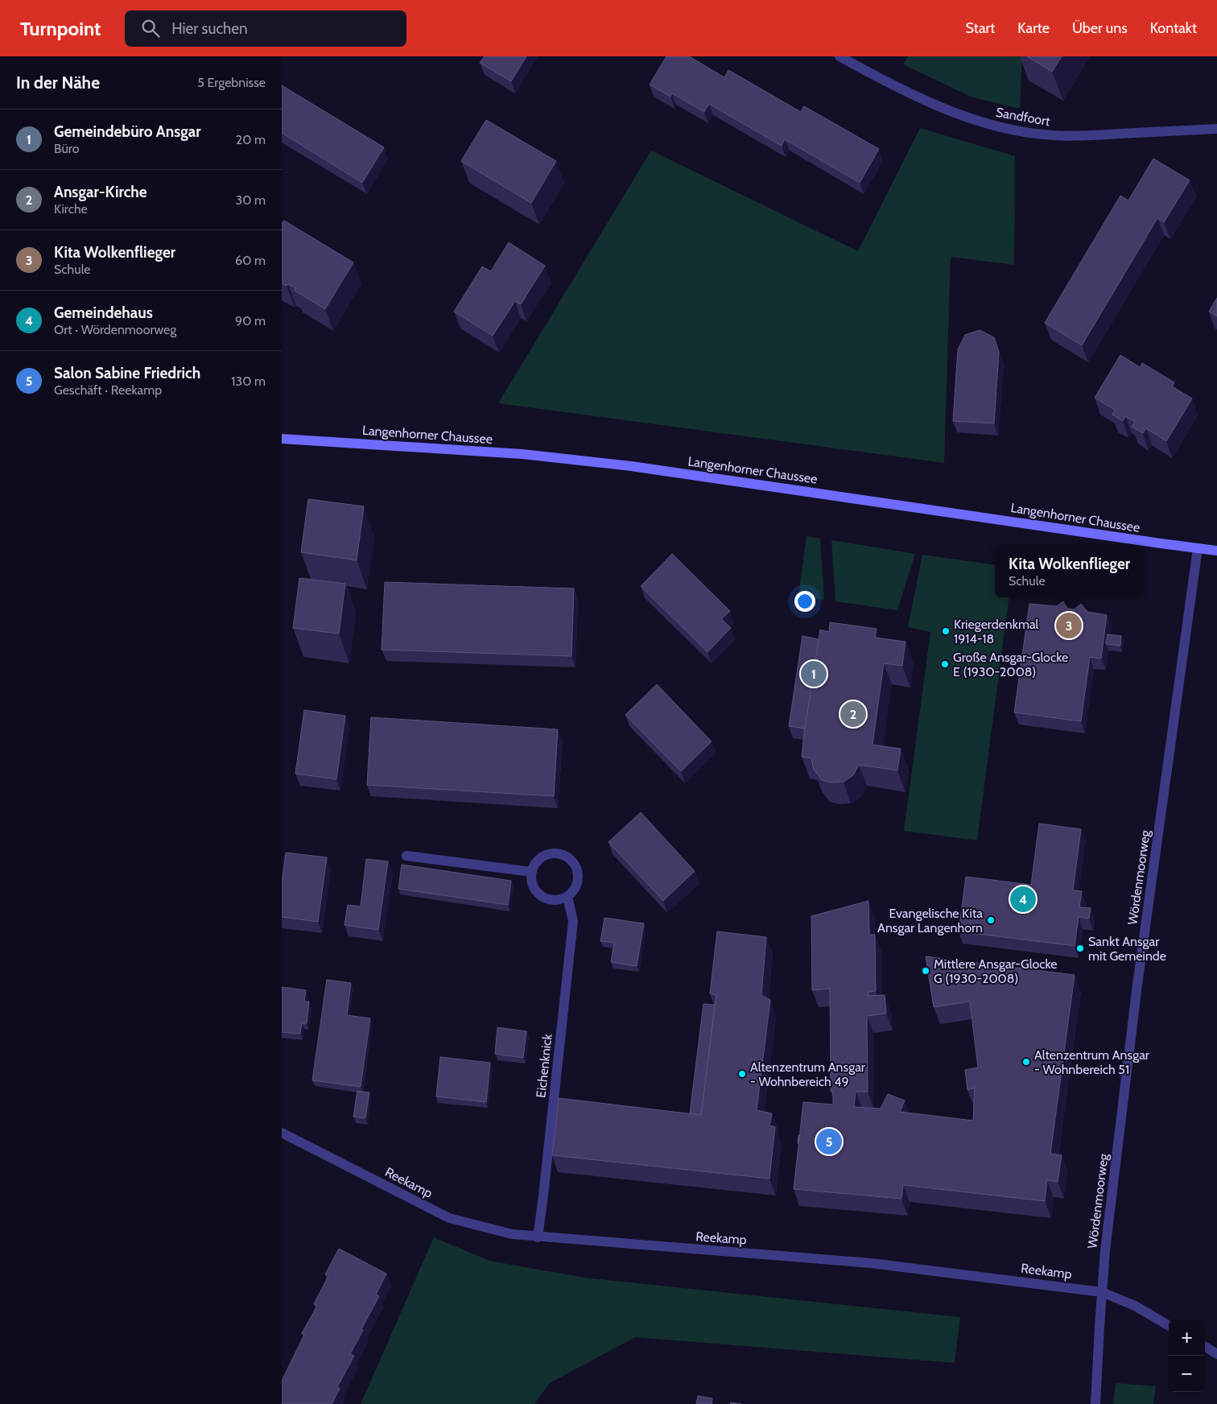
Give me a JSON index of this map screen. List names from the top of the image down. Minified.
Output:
{"streets":{"main road":["Langenhorner Chaussee"],"street":["Sandfoort","Wördenmoorweg","Eichenknick","Reekamp"]},"crossings":[["Langenhorner Chaussee","Wördenmoorweg"],["Wördenmoorweg","Reekamp"],["Eichenknick","Reekamp"]],"places":["Kriegerdenkmal 1914-18","Große Ansgar-Glocke E (1930-2008)","Evangelische Kita Ansgar Langenhorn","Sankt Ansgar mit Gemeinde","Mittlere Ansgar-Glocke G (1930-2008)","Altenzentrum Ansgar - Wohnbereich 51","Altenzentrum Ansgar - Wohnbereich 49"],"page":{"header":"Turnpoint","search":"Hier suchen","nav":["Start","Karte","Über uns","Kontakt"],"heading":["In der Nähe","5 Ergebnisse"],"list":[{"mark":"1","name":"Gemeindebüro Ansgar","note":"Büro","value":"20 m"},{"mark":"2","name":"Ansgar-Kirche","note":"Kirche","value":"30 m"},{"mark":"3","name":"Kita Wolkenflieger","note":"Schule","value":"60 m"},{"mark":"4","name":"Gemeindehaus","note":"Ort · Wördenmoorweg","value":"90 m"},{"mark":"5","name":"Salon Sabine Friedrich","note":"Geschäft · Reekamp","value":"130 m"}],"popup":["Kita Wolkenflieger","Schule"],"pins":["3","1","2","4","5"],"map_buttons":["+","−"]}}
